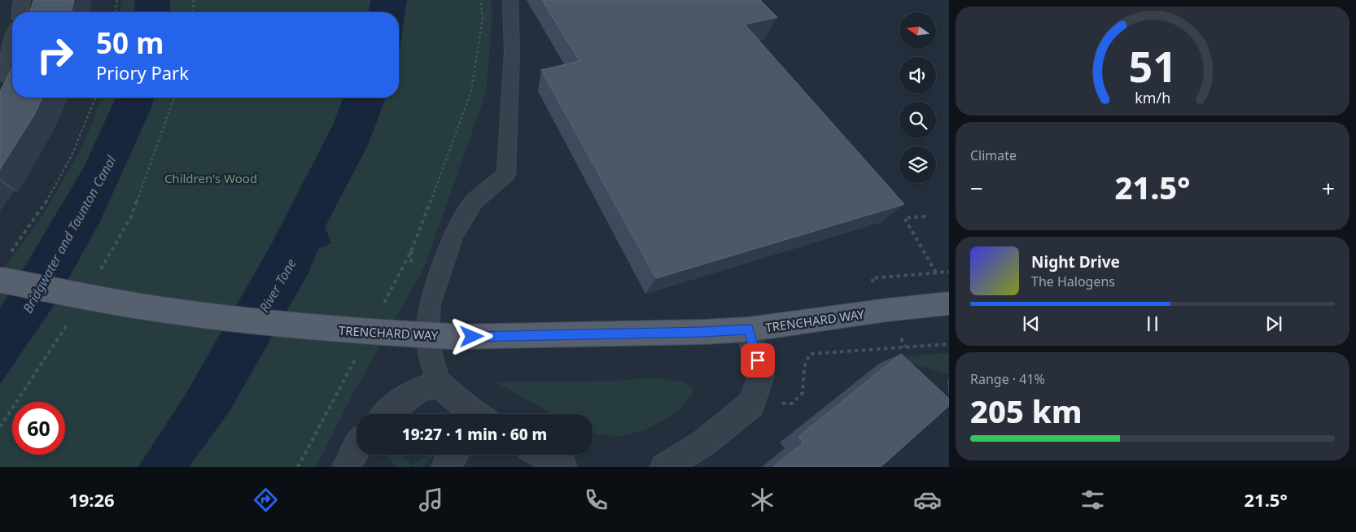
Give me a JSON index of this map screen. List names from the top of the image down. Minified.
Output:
{"streets":{"main road":["TRENCHARD WAY"]},"water":["Bridgwater and Taunton Canal","River Tone"],"parks":["Children's Wood"],"north":"left","page":{"turn":["50 m","Priory Park"],"tile":["Climate",["Range · 41%","205 km"]],"heat":["−","21.5°","+"],"song":["Night Drive","The Halogens"],"limit":"60","trip":"19:27 · 1 min · 60 m","tabs":["19:26","21.5°"],"gauge":["51","km/h"]}}
